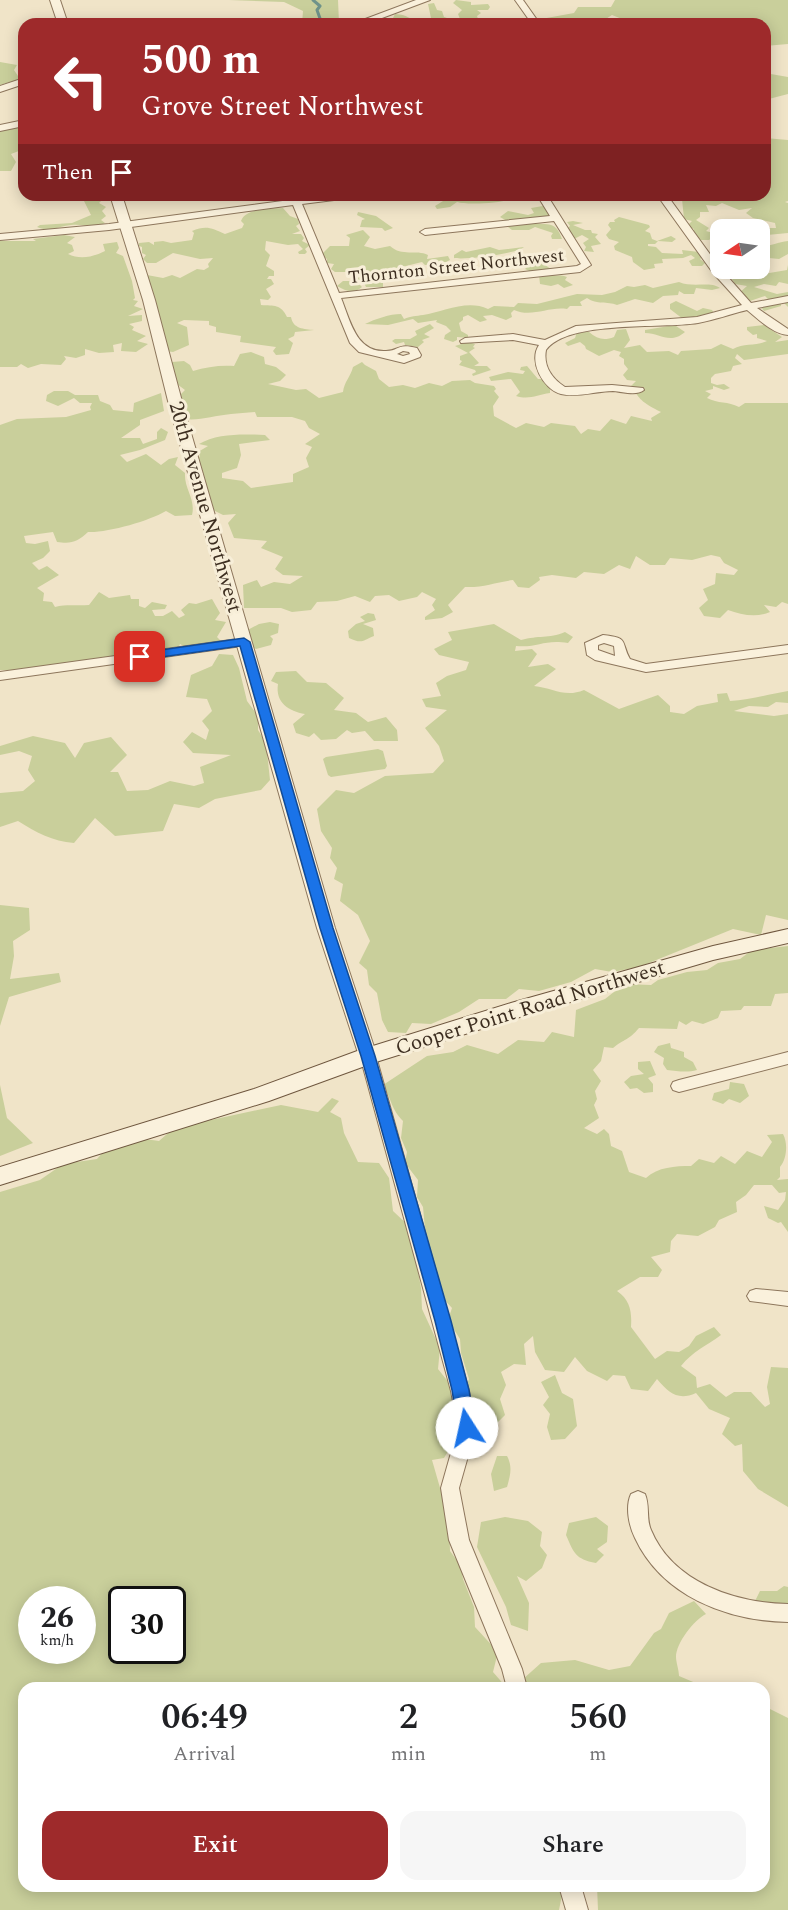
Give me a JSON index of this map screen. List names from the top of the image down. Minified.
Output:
{"streets":{"main road":["Cooper Point Road Northwest"],"street":["Thornton Street Northwest","20th Avenue Northwest"]},"crossings":[["20th Avenue Northwest","Cooper Point Road Northwest"]],"north":"left","page":{"turn":["500 m","Grove Street Northwest"],"then":"Then","speed":"26 km/h","limit":"30","eta":["06:49","Arrival","2","min","560","m"],"buttons":["Exit","Share"]}}
